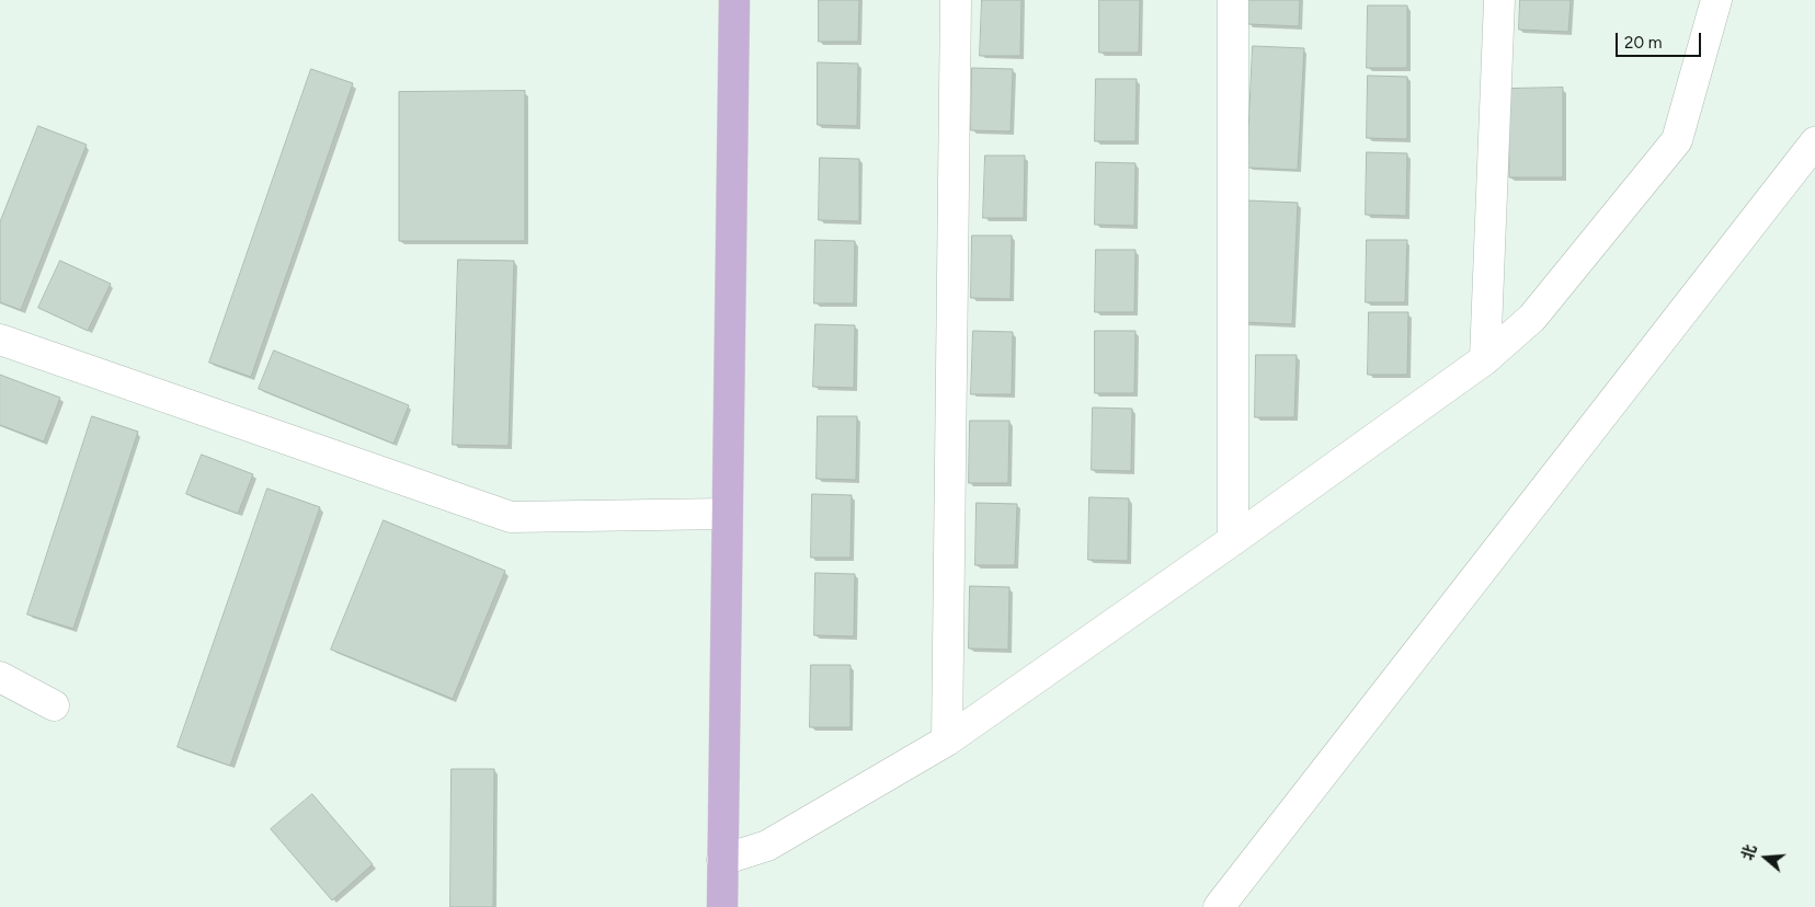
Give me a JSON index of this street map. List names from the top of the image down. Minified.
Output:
{"scale_bar":"20 m","north":"left"}
